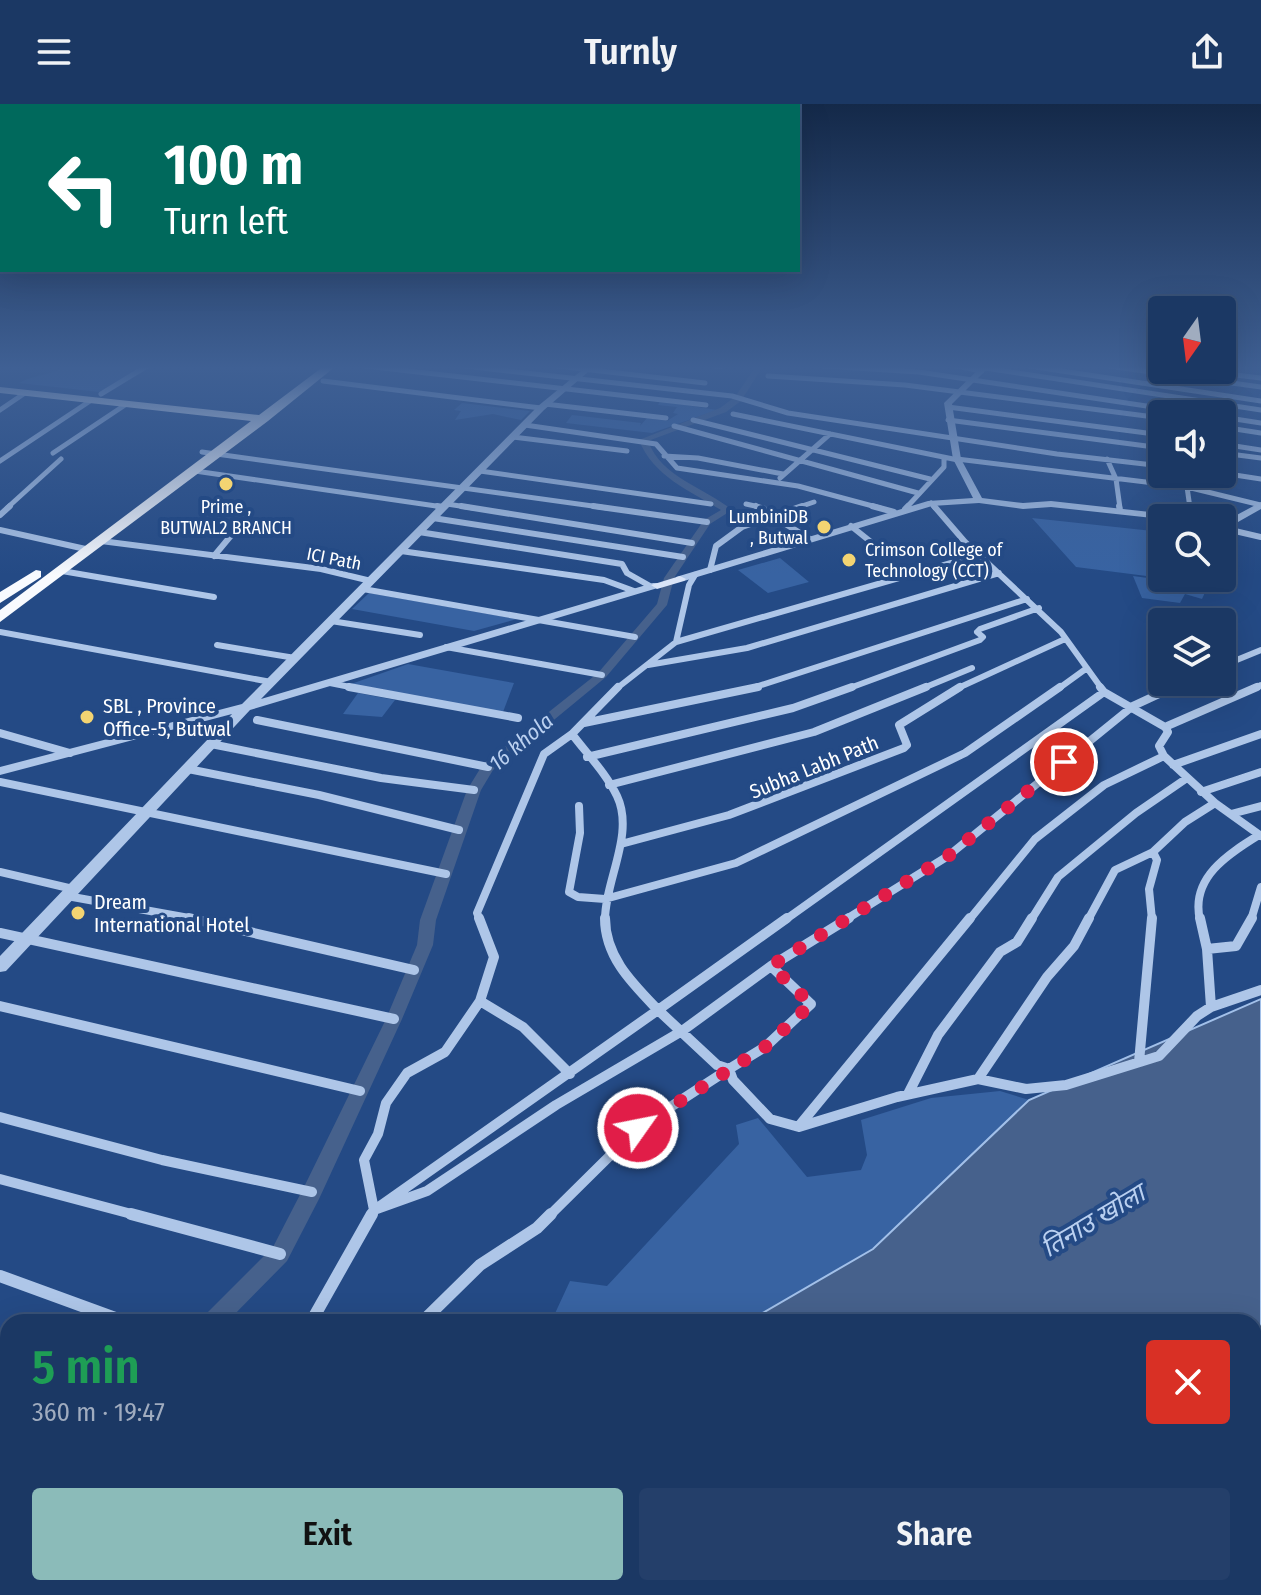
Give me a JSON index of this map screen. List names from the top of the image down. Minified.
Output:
{"streets":{"street":["ICI Path","Subha Labh Path"]},"water":["16 khola","तिनाउ खोला"],"places":["Prime , BUTWAL2 BRANCH","LumbiniDB , Butwal","Crimson College of Technology (CCT)","SBL , Province Office-5, Butwal","Dream International Hotel"],"north":"bottom","page":{"header":"Turnly","turn":["100 m","Turn left"],"heading":["5 min","360 m · 19:47"],"buttons":["Exit","Share"]}}
